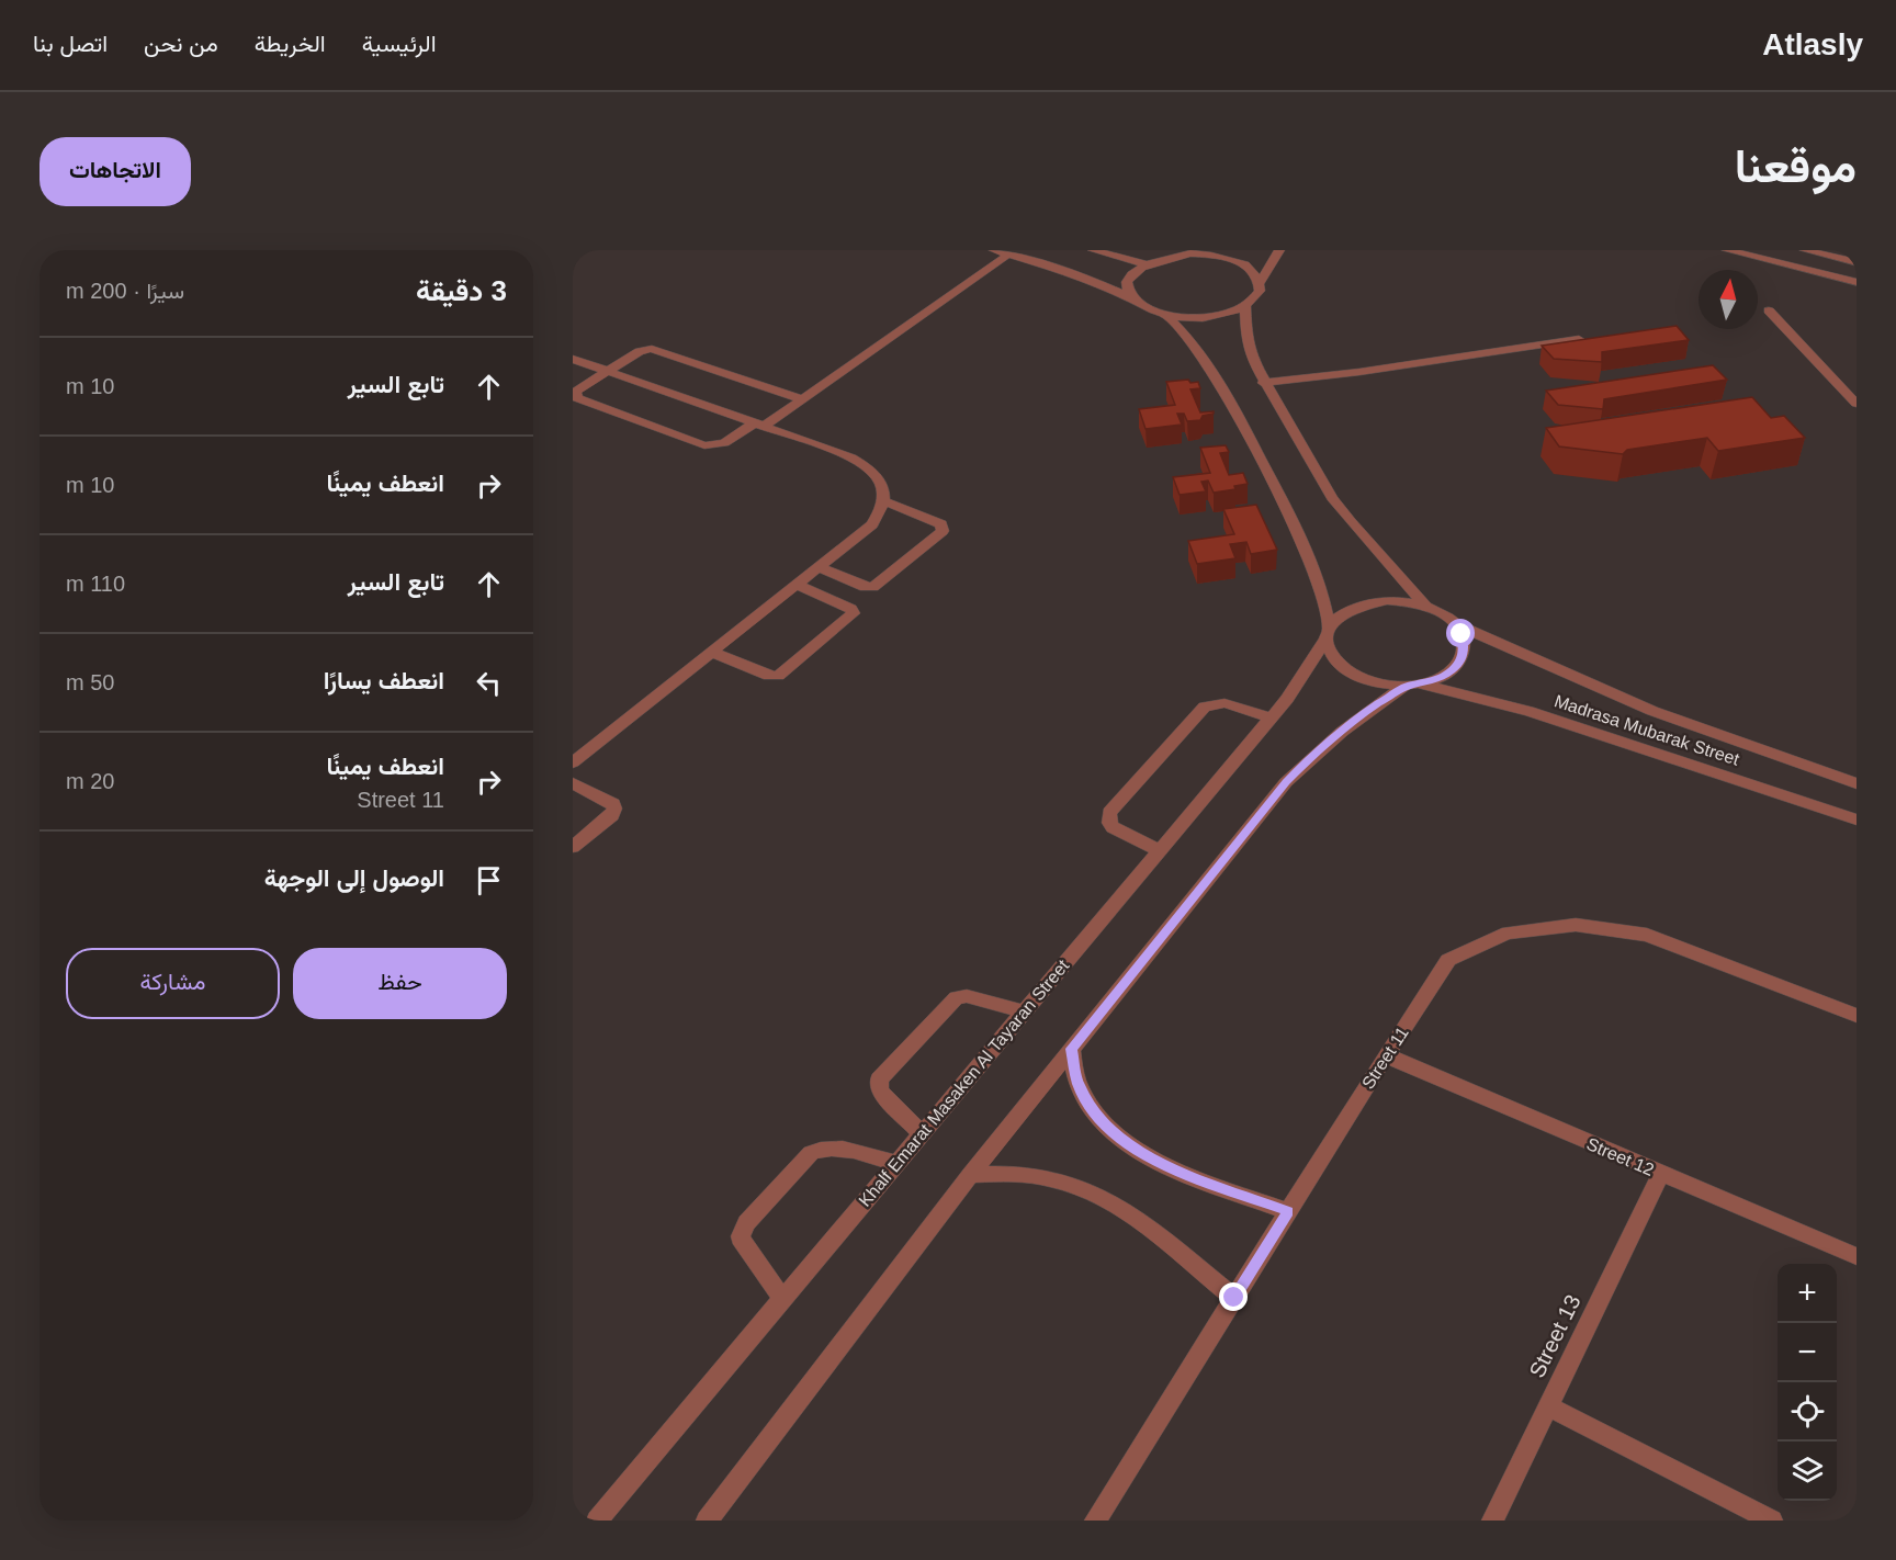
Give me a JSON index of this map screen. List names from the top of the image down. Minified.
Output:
{"streets":{"street":["Madrasa Mubarak Street","Street 11","Khalf Emarat Masaken Al Tayaran Street","Street 12","Street 13"]},"crossings":[["Madrasa Mubarak Street","Khalf Emarat Masaken Al Tayaran Street"],["Street 11","Street 12"],["Street 12","Street 13"]],"north":"top","page":{"header":"Atlasly","nav":["الرئيسية","الخريطة","من نحن","اتصل بنا"],"title":"موقعنا","buttons":["الاتجاهات",["حفظ","مشاركة"]],"heading":["3 دقيقة","سيرًا · 200 m"],"list":[["تابع السير","10 m"],["انعطف يمينًا","10 m"],["تابع السير","110 m"],["انعطف يسارًا","50 m"],["انعطف يمينًا","Street 11","20 m"],"الوصول إلى الوجهة"],"map_buttons":["+","−"]}}
